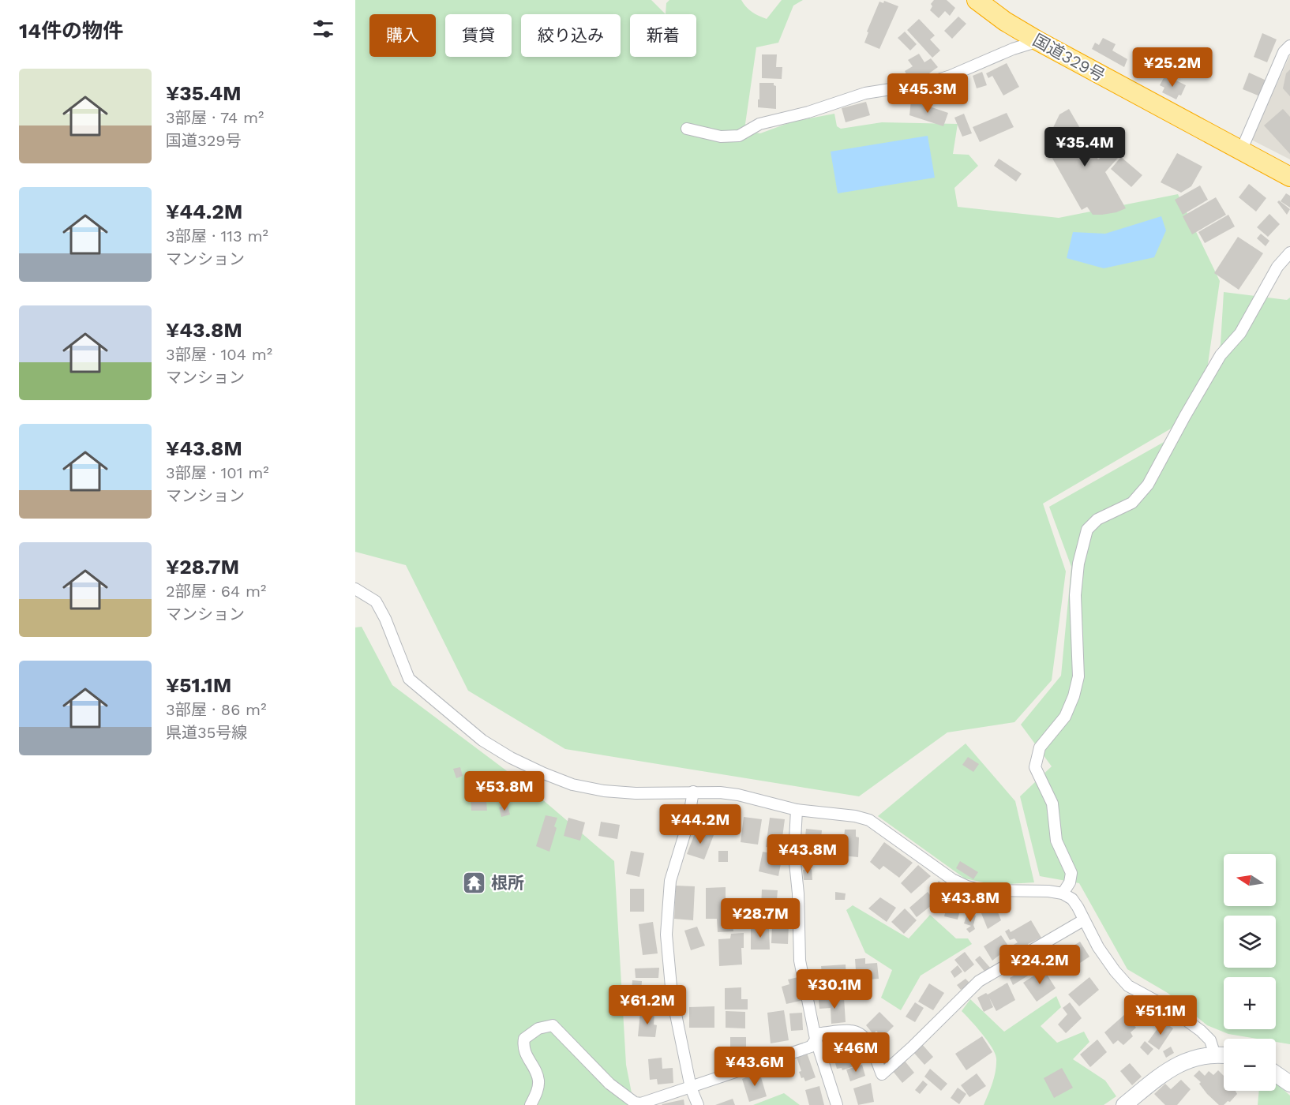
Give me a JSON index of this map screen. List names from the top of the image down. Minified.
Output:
{"streets":{"highway":["国道329号"]},"places":{"temple":["根所"]},"north":"left","page":{"heading":"14件の物件","chip":["購入","賃貸","絞り込み","新着"],"price":["¥25.2M","¥45.3M","¥35.4M","¥53.8M","¥44.2M","¥43.8M","¥43.8M","¥28.7M","¥24.2M","¥30.1M","¥61.2M","¥51.1M","¥46M","¥43.6M"],"list":[{"name":"¥35.4M","note":"3部屋 · 74 m² · 国道329号"},{"name":"¥44.2M","note":"3部屋 · 113 m² · マンション"},{"name":"¥43.8M","note":"3部屋 · 104 m² · マンション"},{"name":"¥43.8M","note":"3部屋 · 101 m² · マンション"},{"name":"¥28.7M","note":"2部屋 · 64 m² · マンション"},{"name":"¥51.1M","note":"3部屋 · 86 m² · 県道35号線"}],"map_buttons":["+","−"]}}
